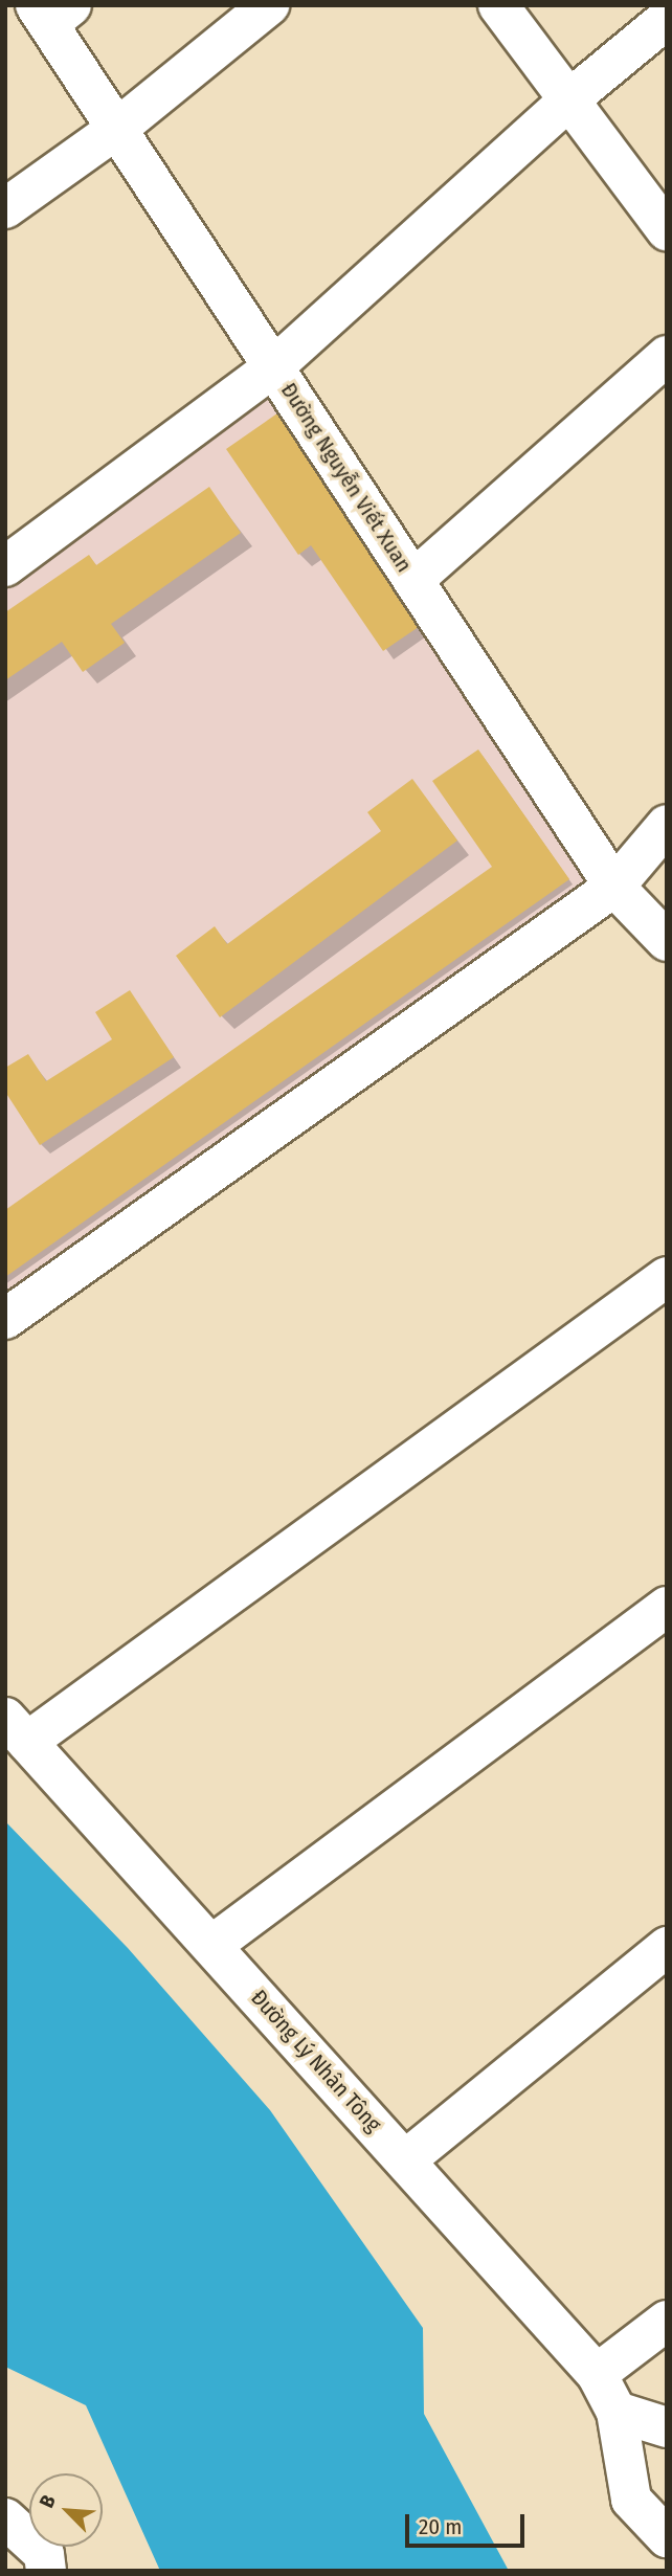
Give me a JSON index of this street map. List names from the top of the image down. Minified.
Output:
{"streets":{"street":["Đường Nguyễn Viết Xuan","Đường Lý Nhân Tông"]},"scale_bar":"20 m","north":"top left"}
